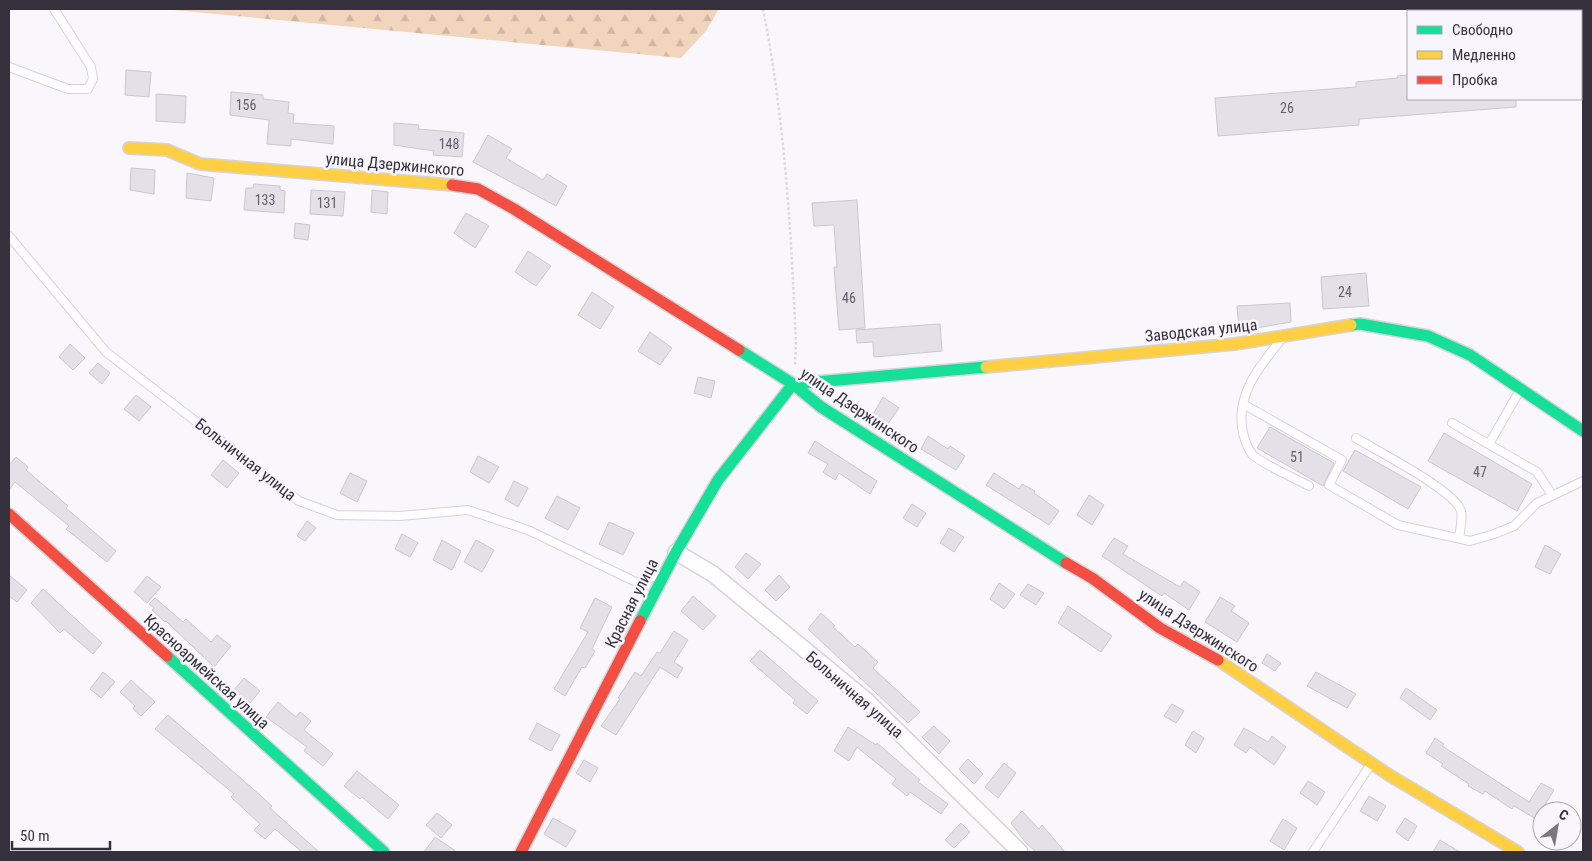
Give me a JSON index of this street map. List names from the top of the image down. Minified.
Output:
{"streets":{"street":["улица Дзержинского","Заводская улица","Больничная улица","Красная улица","Красноармейская улица"]},"crossings":[["улица Дзержинского","Заводская улица"],["улица Дзержинского","Красная улица"],["Заводская улица","Красная улица"],["Больничная улица","Красная улица"]],"house_numbers":["156","26","148","133","131","24","46","51","47"],"legend":["Свободно","Медленно","Пробка"],"scale_bar":"50 m","north":"top right"}
